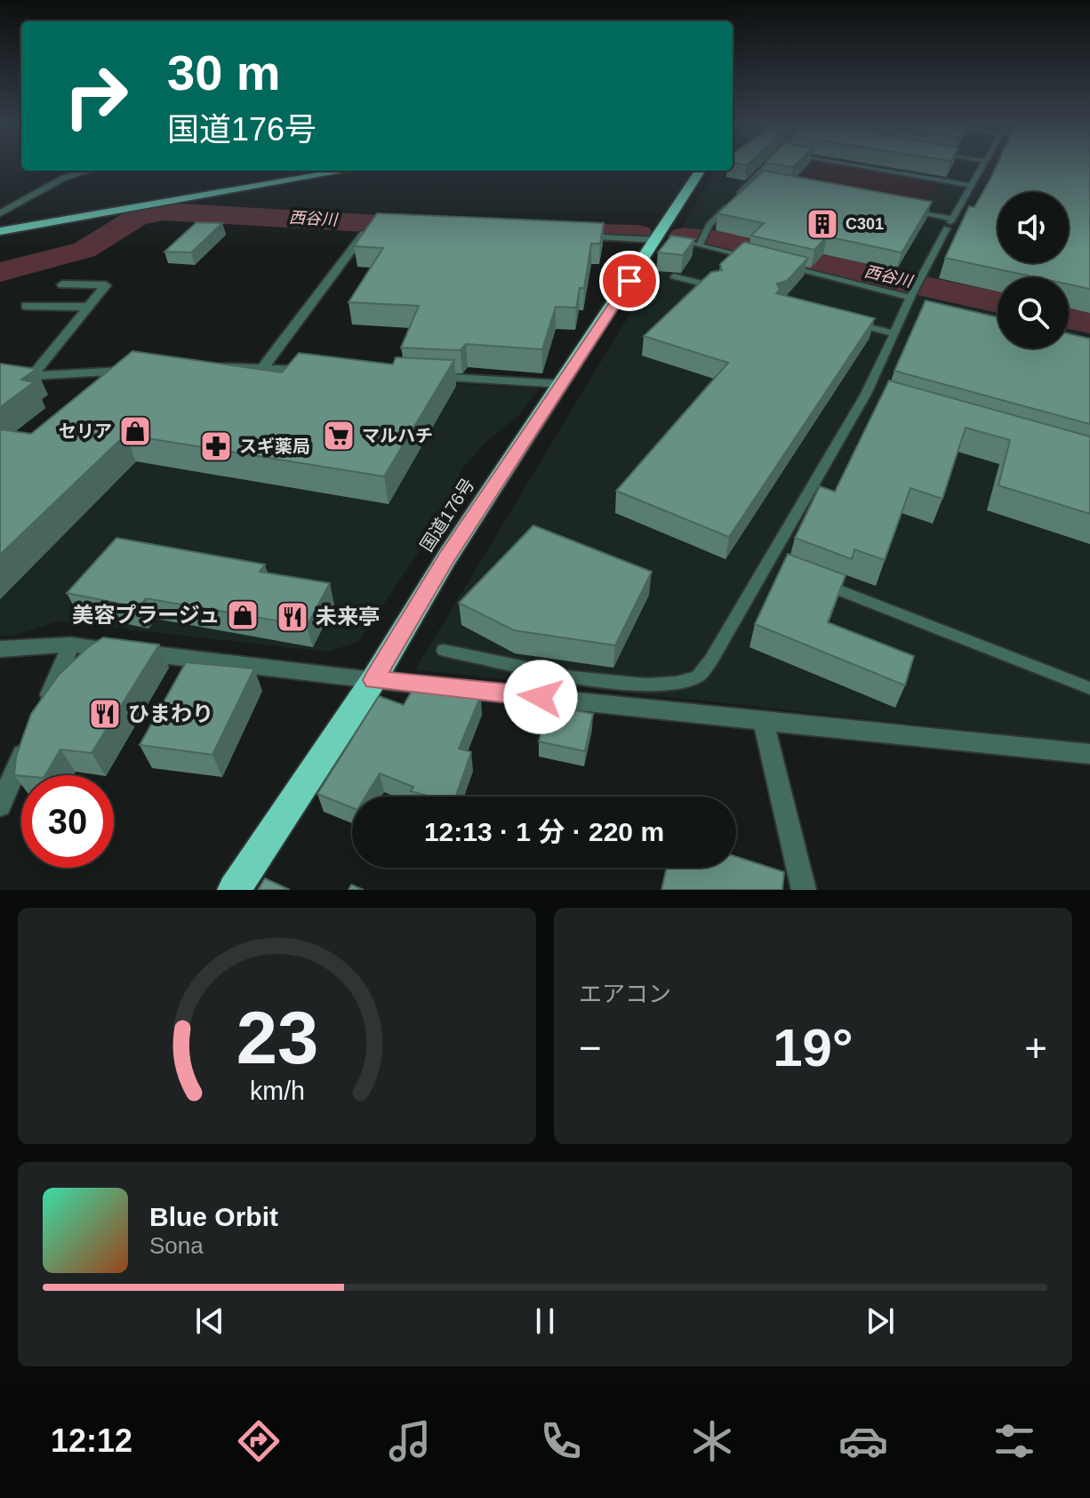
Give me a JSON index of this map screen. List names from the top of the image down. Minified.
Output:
{"streets":{"highway":["国道176号"]},"water":["西谷川"],"places":{"building":["C301"],"shop":["セリア","美容プラージュ"],"supermarket":["マルハチ"],"pharmacy":["スギ薬局"],"restaurant":["未来亭","ひまわり"]},"page":{"turn":["30 m","国道176号"],"limit":"30","trip":"12:13 · 1 分 · 220 m","tile":"エアコン","heat":["−","19°","+"],"song":["Blue Orbit","Sona"],"tabs":"12:12","gauge":["23","km/h"]}}
